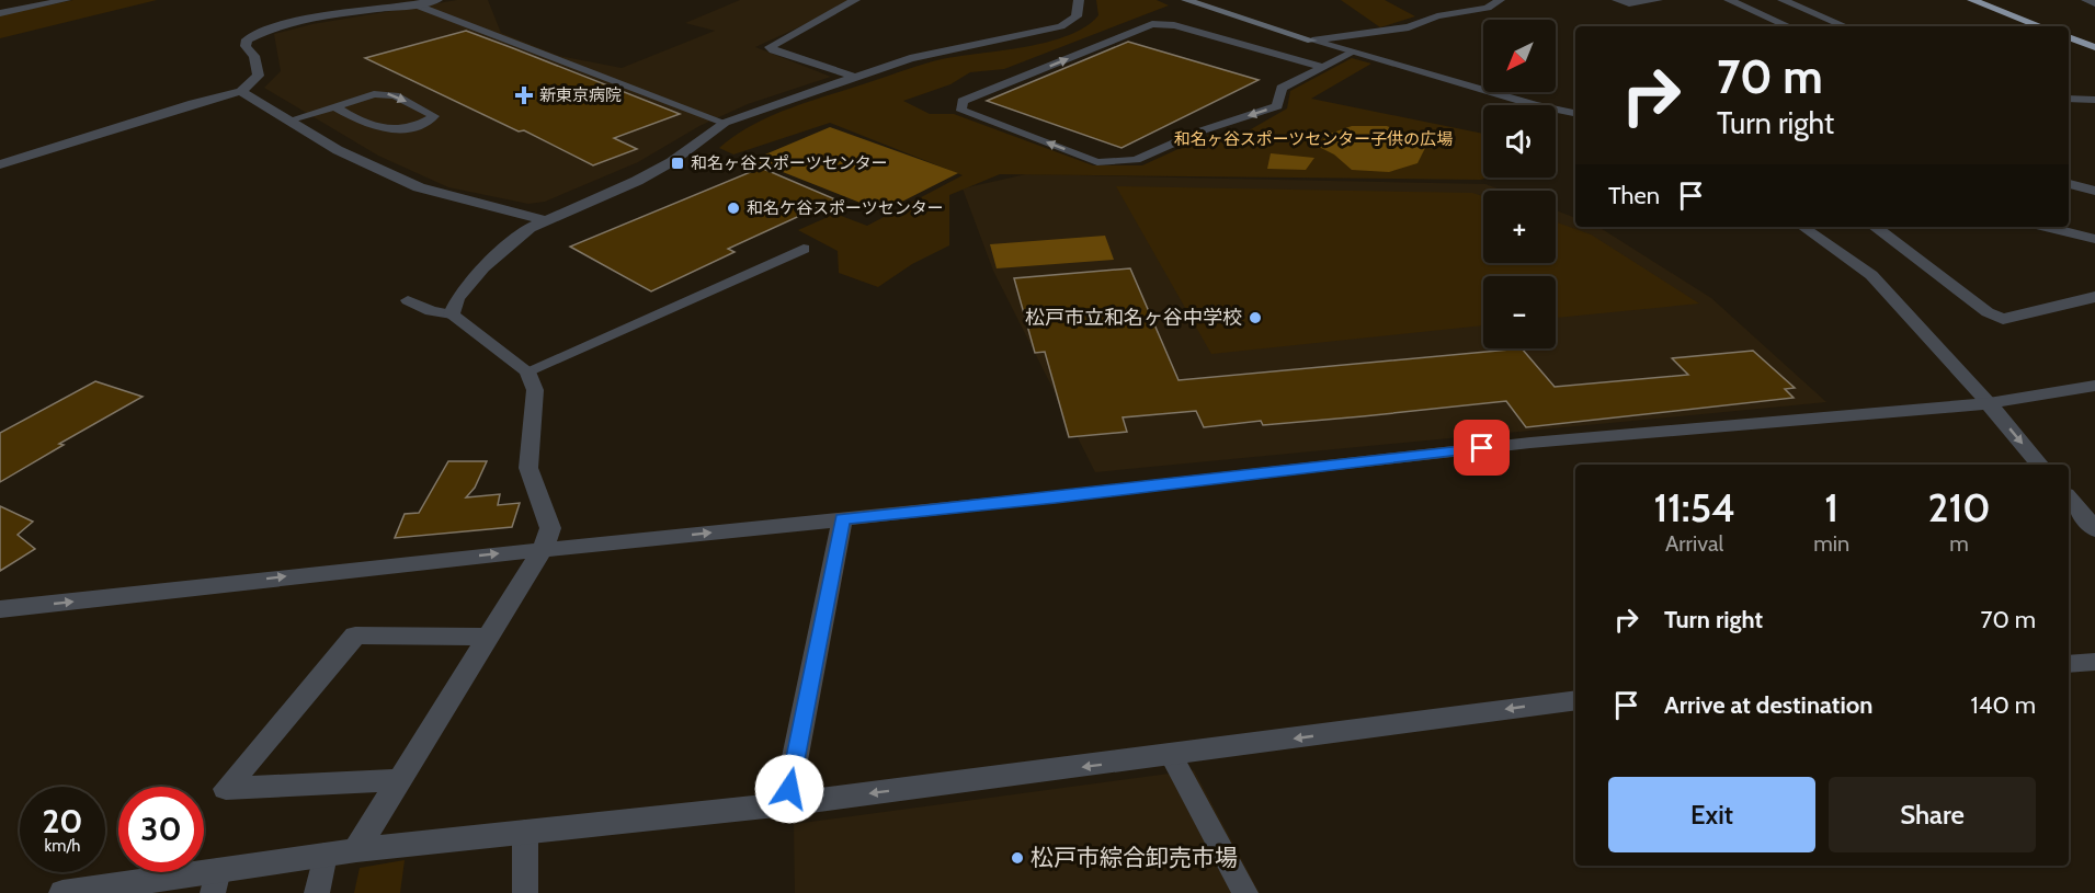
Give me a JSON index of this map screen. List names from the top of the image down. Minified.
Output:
{"parks":["和名ヶ谷スポーツセンター子供の広場"],"places":{"health":["新東京病院"],"transit":["和名ヶ谷スポーツセンター"],"other":["和名ケ谷スポーツセンター","松戸市立和名ヶ谷中学校","松戸市綜合卸売市場"]},"north":"bottom left","page":{"map_buttons":["+","−"],"turn":["70 m","Turn right"],"then":"Then","eta":["11:54","Arrival","1","min","210","m"],"list":[{"name":"Turn right","value":"70 m"},{"name":"Arrive at destination","value":"140 m"}],"buttons":["Exit","Share"],"speed":"20 km/h","limit":"30"}}
